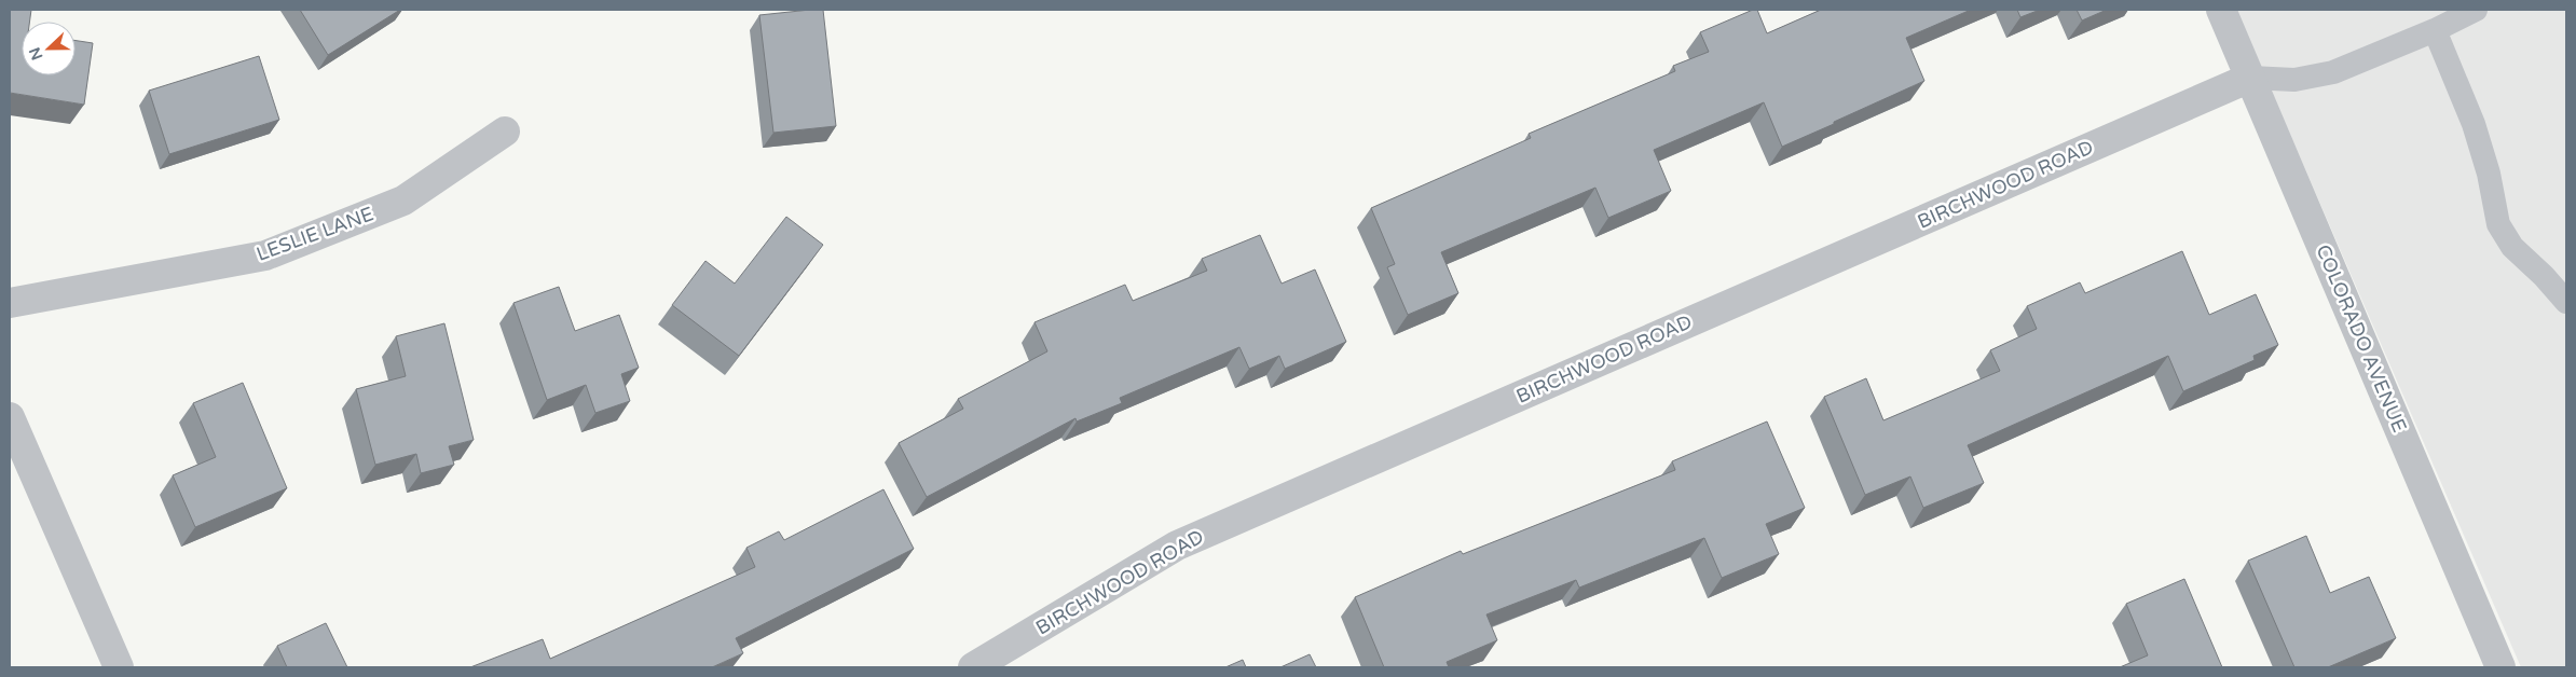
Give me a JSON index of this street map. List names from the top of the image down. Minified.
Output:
{"streets":{"street":["BIRCHWOOD ROAD","LESLIE LANE","COLORADO AVENUE"]},"crossings":[["BIRCHWOOD ROAD","COLORADO AVENUE"]],"north":"left"}
